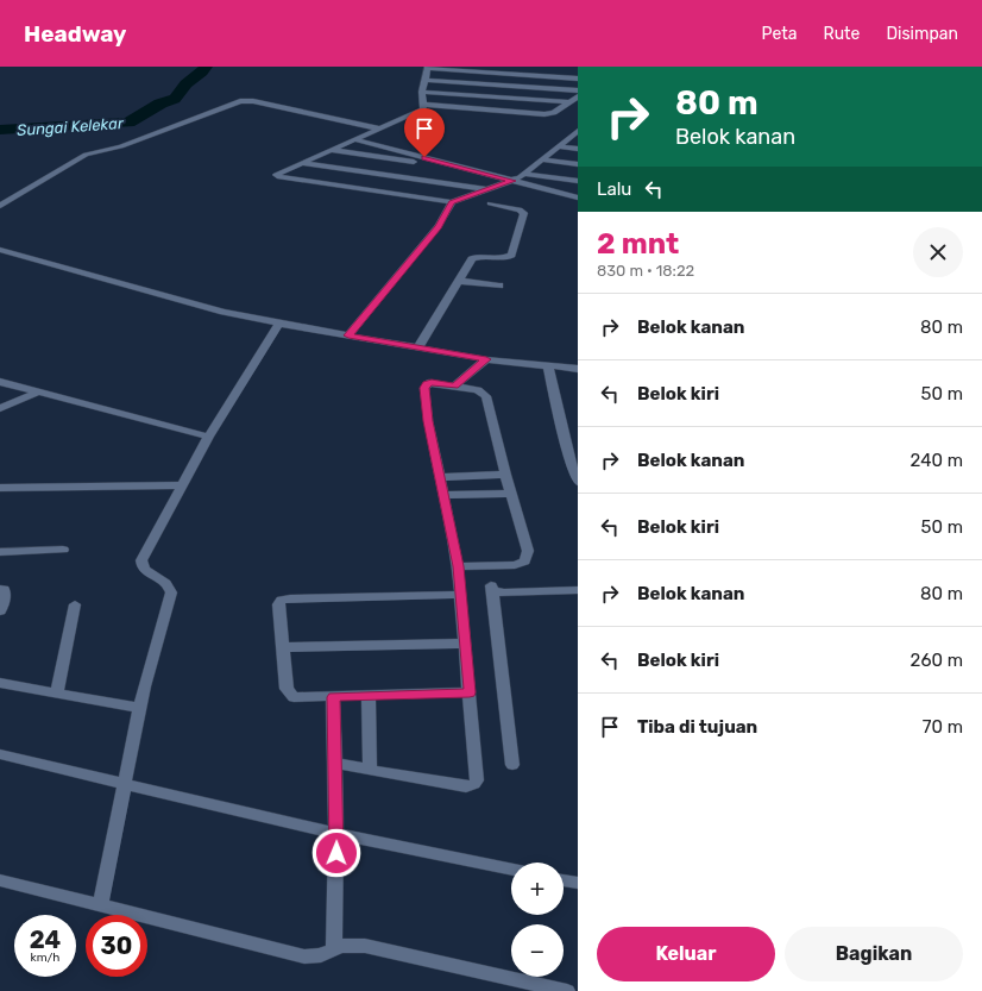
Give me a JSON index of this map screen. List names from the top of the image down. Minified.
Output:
{"water":["Sungai Kelekar"],"page":{"header":"Headway","nav":["Peta","Rute","Disimpan"],"turn":["80 m","Belok kanan"],"then":"Lalu","heading":["2 mnt","830 m · 18:22"],"list":[{"name":"Belok kanan","value":"80 m"},{"name":"Belok kiri","value":"50 m"},{"name":"Belok kanan","value":"240 m"},{"name":"Belok kiri","value":"50 m"},{"name":"Belok kanan","value":"80 m"},{"name":"Belok kiri","value":"260 m"},{"name":"Tiba di tujuan","value":"70 m"}],"map_buttons":["+","−"],"speed":"24 km/h","limit":"30","buttons":["Keluar","Bagikan"]}}
